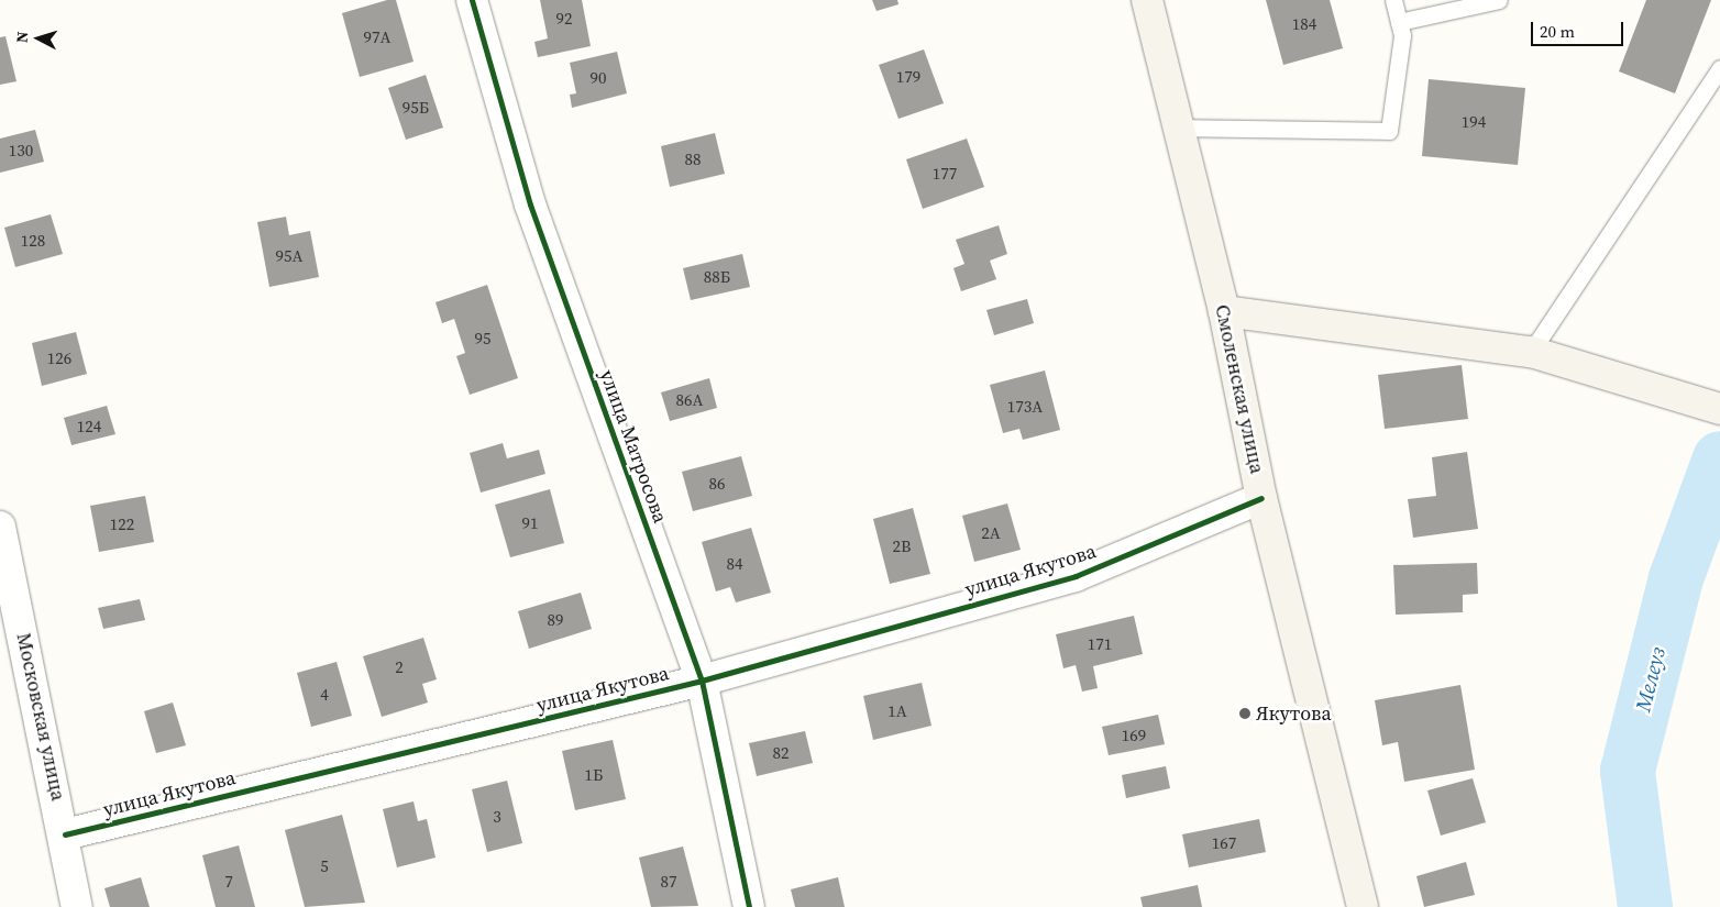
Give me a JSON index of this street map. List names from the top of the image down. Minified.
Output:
{"streets":{"main road":["Смоленская улица"],"street":["улица Матросова","улица Якутова","Московская улица"]},"crossings":[["Смоленская улица","улица Якутова"],["улица Матросова","улица Якутова"],["улица Якутова","Московская улица"]],"water":["Мелеуз"],"places":["Якутова"],"house_numbers":["92","184","97А","179","90","95Б","194","130","88","177","128","95А","88Б","95","126","86А","173А","124","86","91","122","2А","2В","84","89","171","2","4","1А","169","82","1Б","3","167","5","7","87"],"scale_bar":"20 m","north":"left"}
